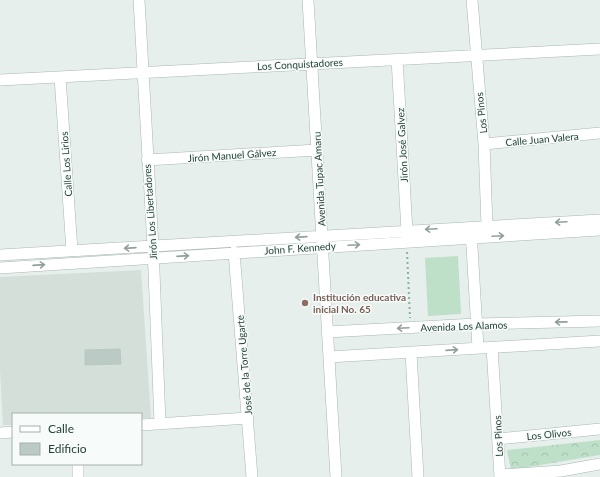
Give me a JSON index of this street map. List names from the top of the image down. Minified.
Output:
{"streets":{"street":["Los Conquistadores","Los Pinos","Calle Juan Valera","Jirón José Galvez","Jirón Manuel Gálvez","Calle Los Lirios","Avenida Tupac Amaru","Jirón Los Libertadores","John F. Kennedy","Avenida Los Alamos","José de la Torre Ugarte","Los Olivos"]},"crossings":[["Los Conquistadores","Los Pinos"],["Los Conquistadores","Jirón José Galvez"],["Los Conquistadores","Calle Los Lirios"],["Los Conquistadores","Avenida Tupac Amaru"],["Los Conquistadores","Jirón Los Libertadores"],["Los Pinos","Calle Juan Valera"],["Los Pinos","John F. Kennedy"],["Los Pinos","Los Olivos"],["Jirón José Galvez","John F. Kennedy"],["Jirón Manuel Gálvez","Avenida Tupac Amaru"],["Jirón Manuel Gálvez","Jirón Los Libertadores"],["Calle Los Lirios","John F. Kennedy"],["Avenida Tupac Amaru","John F. Kennedy"],["Avenida Tupac Amaru","Avenida Los Alamos"],["Jirón Los Libertadores","John F. Kennedy"],["John F. Kennedy","José de la Torre Ugarte"]],"places":["Institución educativa inicial No. 65"],"legend":["Calle","Edificio"]}
